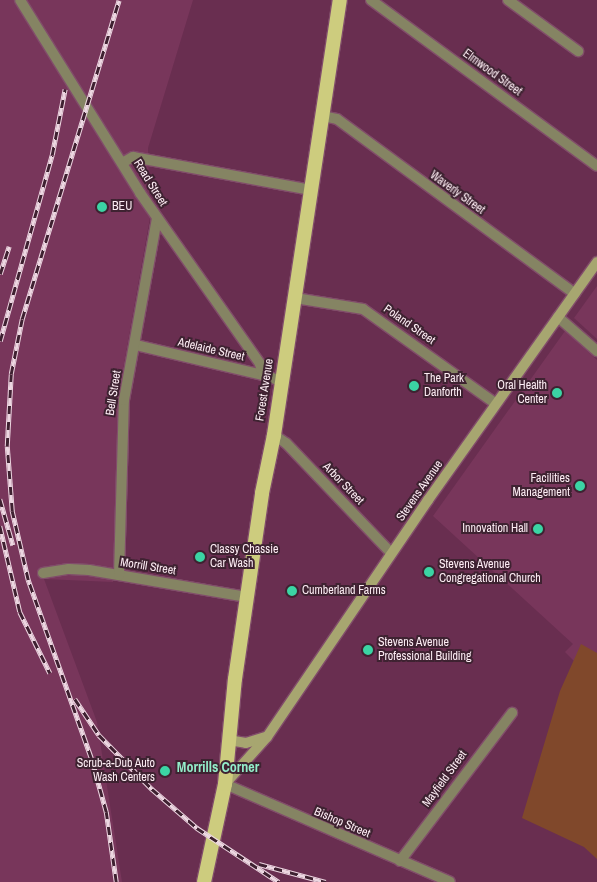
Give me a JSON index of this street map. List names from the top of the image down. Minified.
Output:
{"streets":{"highway":["Forest Avenue"],"main road":["Stevens Avenue"],"street":["Elmwood Street","Read Street","Waverly Street","Poland Street","Adelaide Street","Bell Street","Arbor Street","Morrill Street","Mayfield Street","Bishop Street"]},"crossings":[["Read Street","Adelaide Street"],["Read Street","Bell Street"],["Waverly Street","Forest Avenue"],["Waverly Street","Stevens Avenue"],["Poland Street","Forest Avenue"],["Poland Street","Stevens Avenue"],["Adelaide Street","Forest Avenue"],["Adelaide Street","Bell Street"],["Forest Avenue","Arbor Street"],["Forest Avenue","Stevens Avenue"],["Forest Avenue","Morrill Street"],["Forest Avenue","Bishop Street"],["Bell Street","Morrill Street"],["Arbor Street","Stevens Avenue"],["Stevens Avenue","Bishop Street"],["Mayfield Street","Bishop Street"]],"districts":["Morrills Corner"],"places":["BEU","The Park Danforth","Oral Health Center","Facilities Management","Innovation Hall","Classy Chassie Car Wash","Stevens Avenue Congregational Church","Cumberland Farms","Stevens Avenue Professional Building","Scrub-a-Dub Auto Wash Centers"]}
